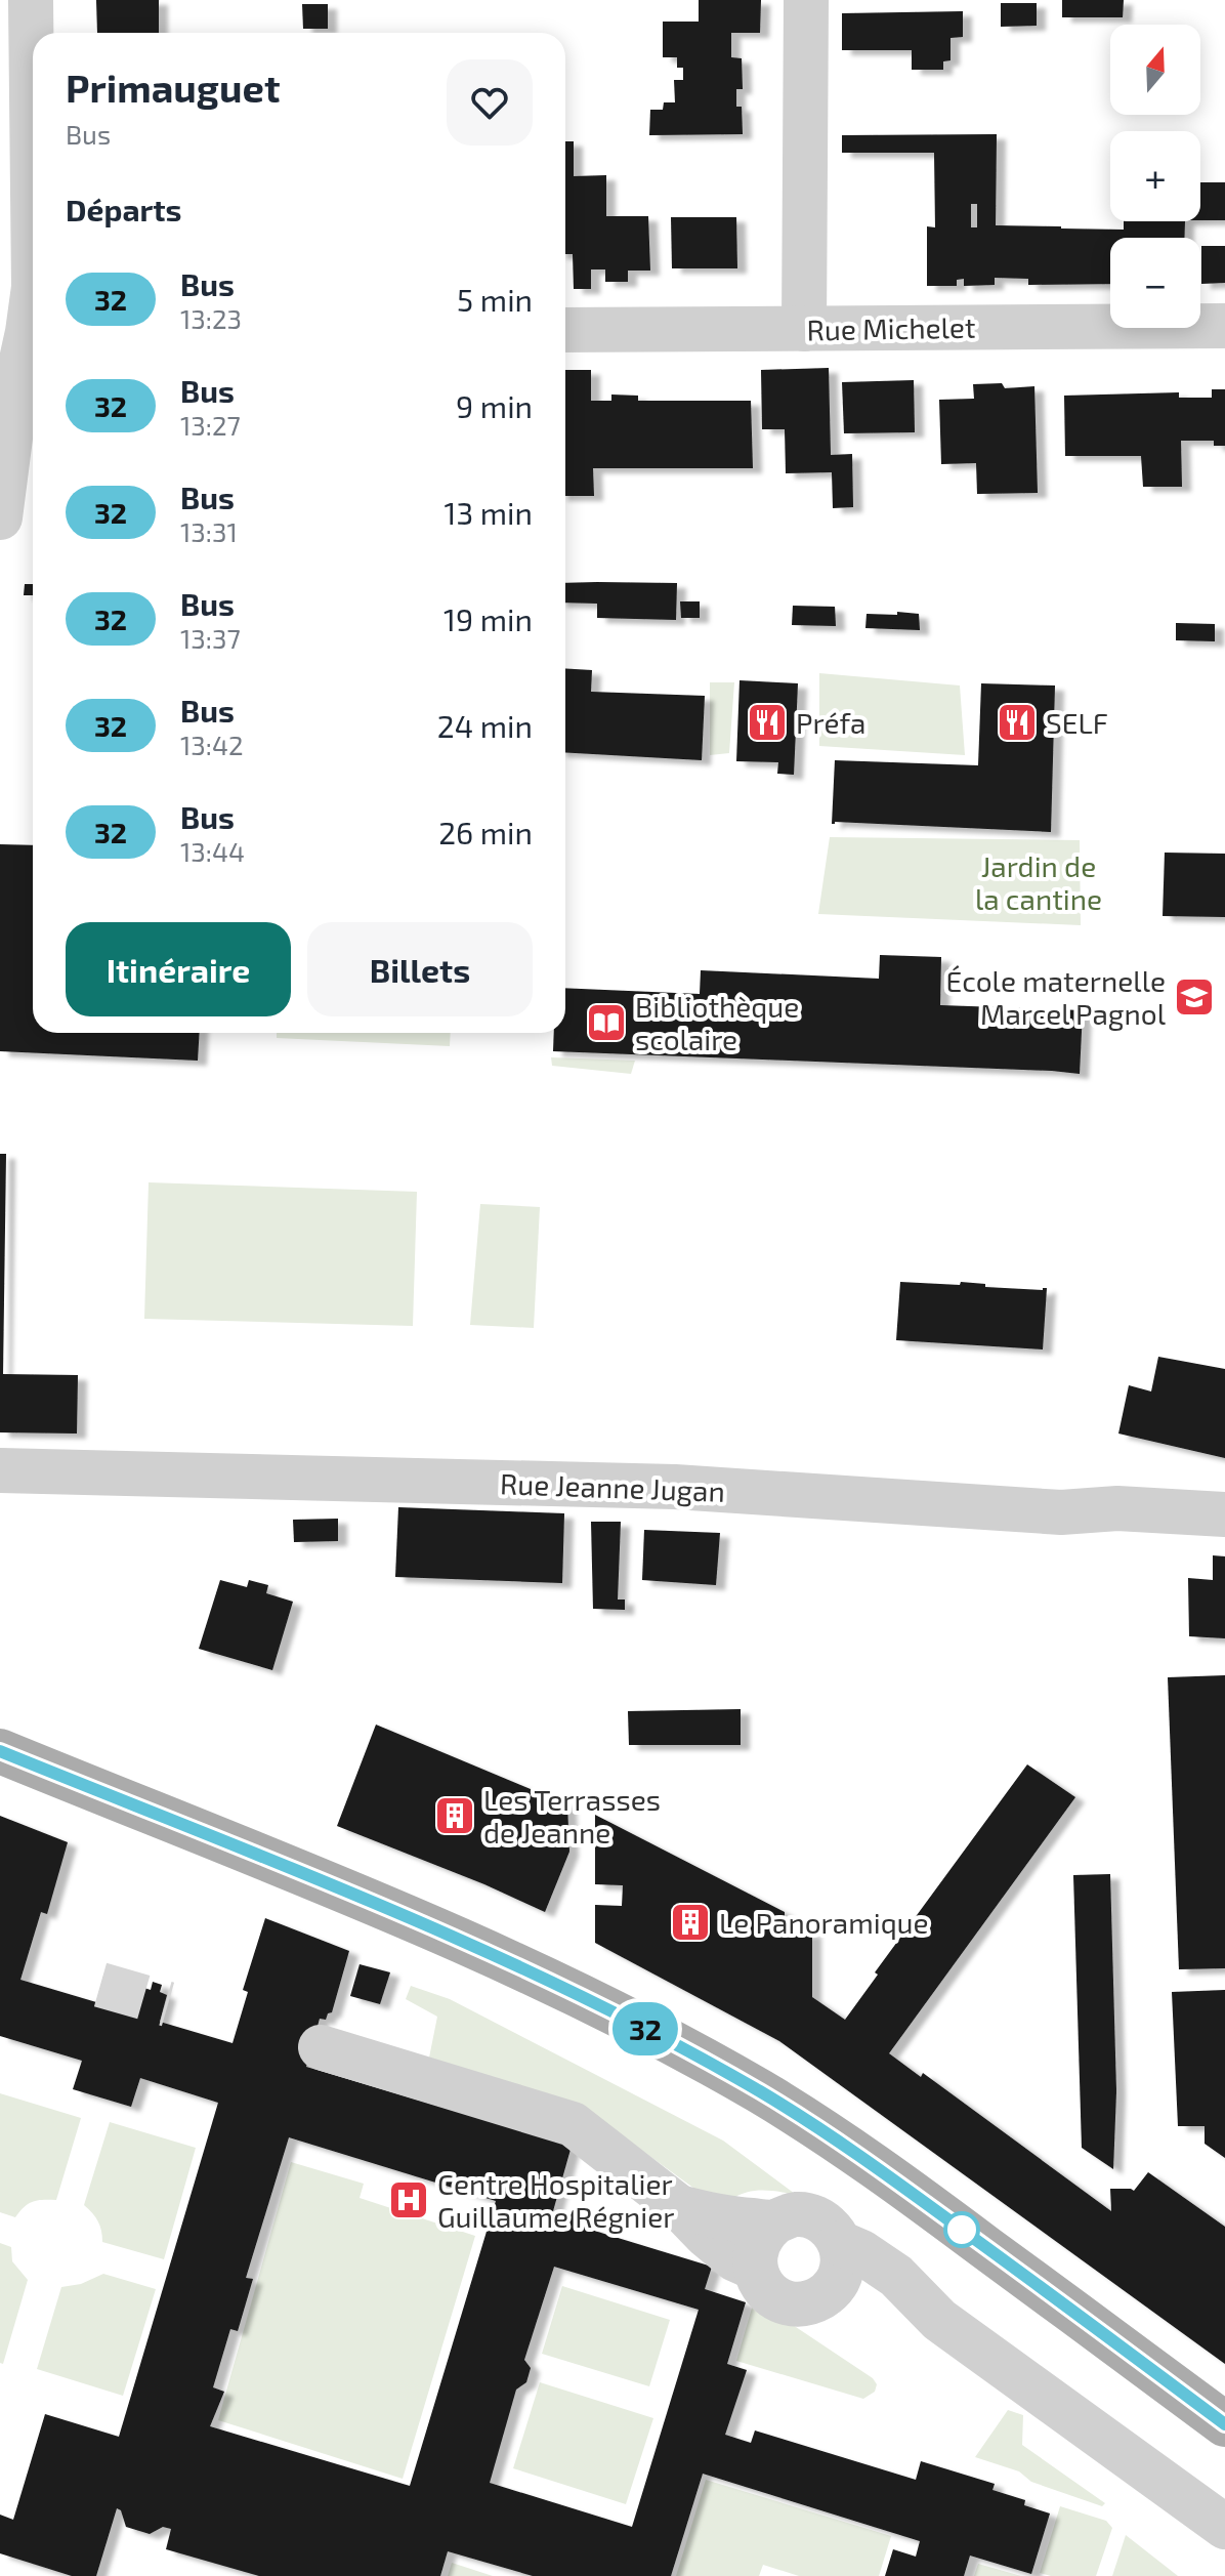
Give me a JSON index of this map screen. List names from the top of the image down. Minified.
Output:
{"streets":{"street":["Rue Michelet","Rue Jeanne Jugan"]},"parks":["Jardin de la cantine"],"places":{"restaurant":["Préfa","SELF"],"school or university":["École maternelle Marcel Pagnol"],"library":["Bibliothèque scolaire"],"building":["Les Terrasses de Jeanne","Le Panoramique"],"hospital":["Centre Hospitalier Guillaume Régnier"]},"lines":["bus line 32"],"north":"top","page":{"on_map":"32","map_buttons":["+","−"],"heading":[["Primauguet","Bus"],"Départs"],"list":[{"mark":"32","name":"Bus","note":"13:23","value":"5 min"},{"mark":"32","name":"Bus","note":"13:27","value":"9 min"},{"mark":"32","name":"Bus","note":"13:31","value":"13 min"},{"mark":"32","name":"Bus","note":"13:37","value":"19 min"},{"mark":"32","name":"Bus","note":"13:42","value":"24 min"},{"mark":"32","name":"Bus","note":"13:44","value":"26 min"}],"buttons":["Itinéraire","Billets"]}}
